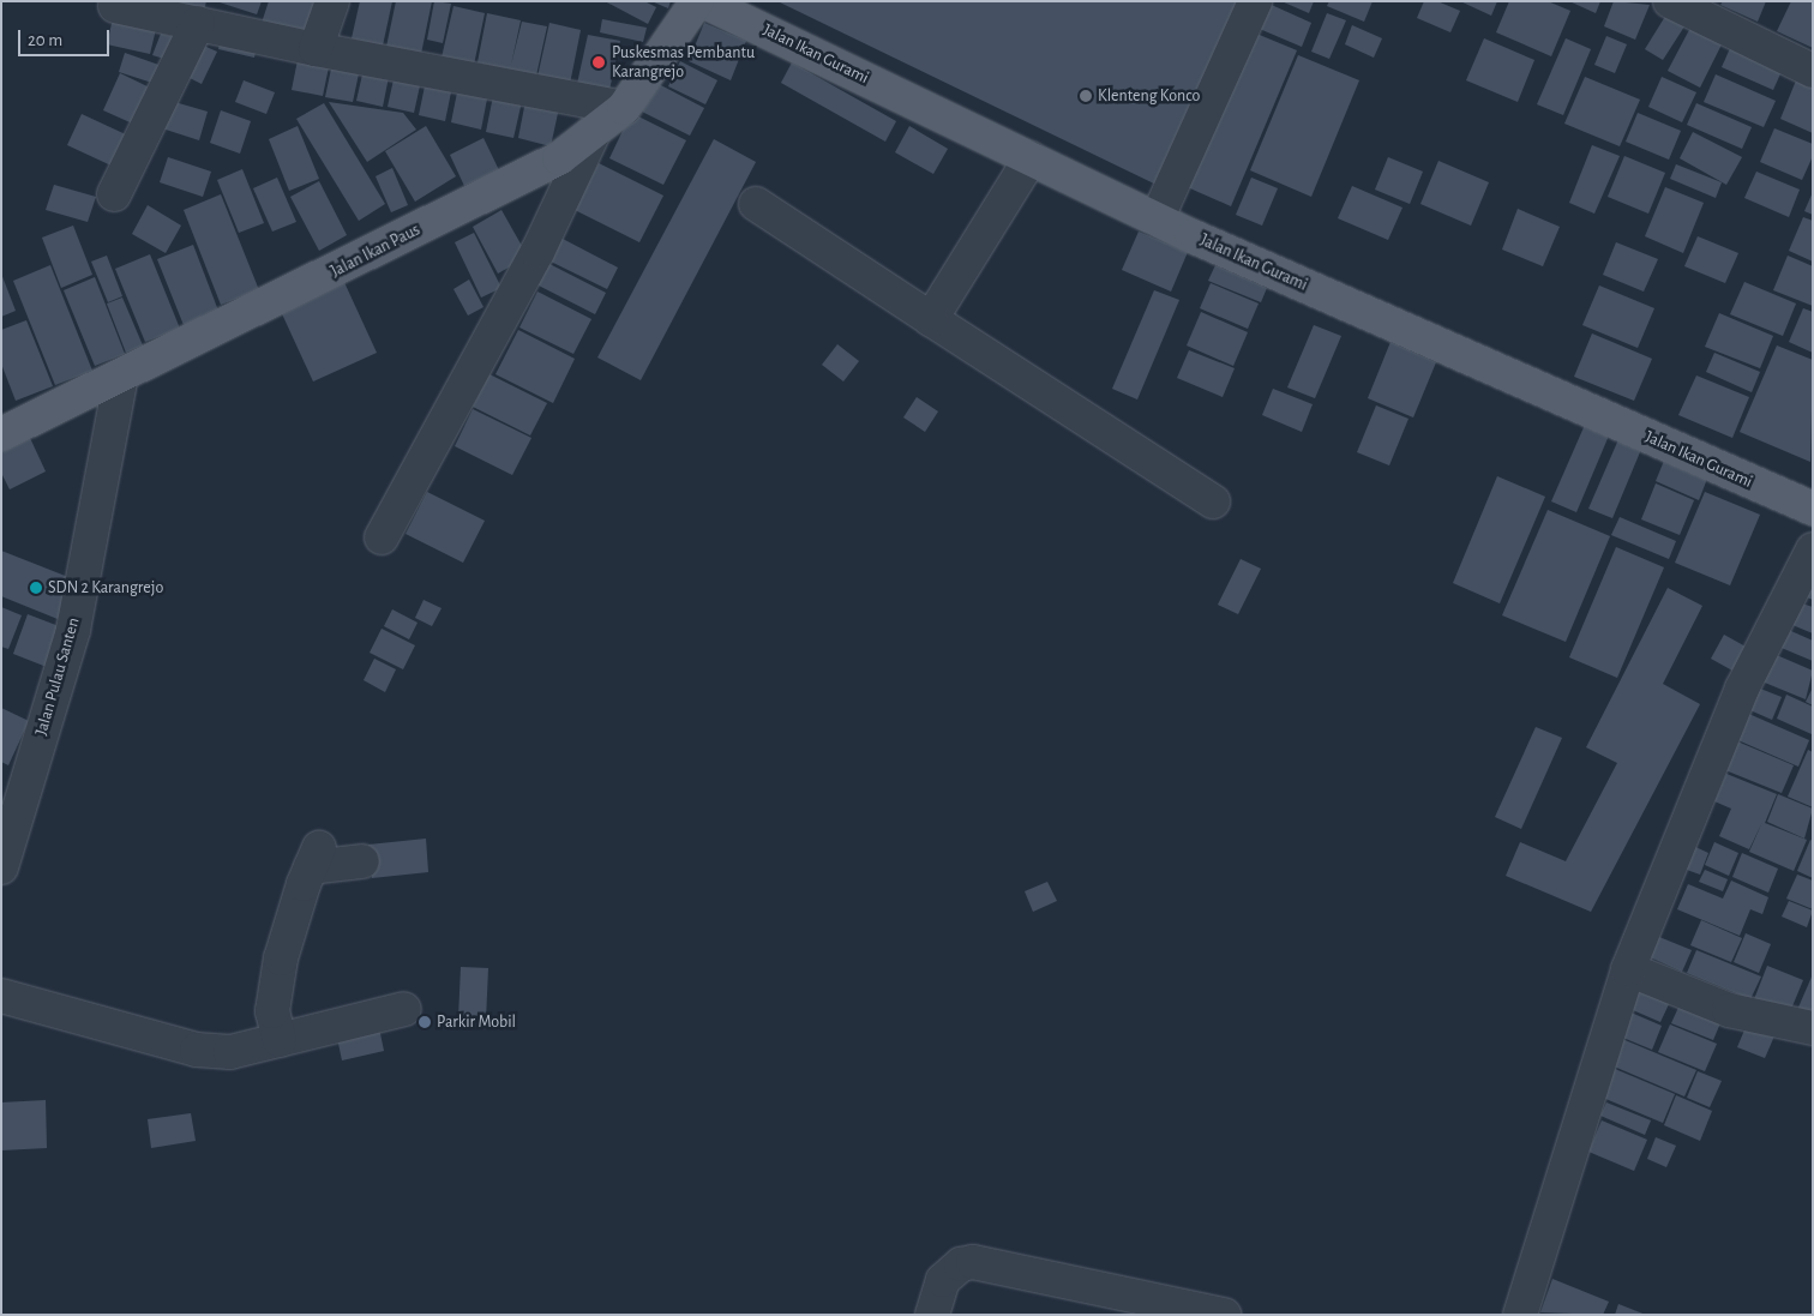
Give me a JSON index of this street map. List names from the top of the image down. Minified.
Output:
{"streets":{"main road":["Jalan Ikan Gurami","Jalan Ikan Paus"],"street":["Jalan Pulau Santen"]},"crossings":[["Jalan Ikan Paus","Jalan Pulau Santen"]],"places":["Puskesmas Pembantu Karangrejo","Klenteng Konco","SDN 2 Karangrejo","Parkir Mobil"],"scale_bar":"20 m"}
